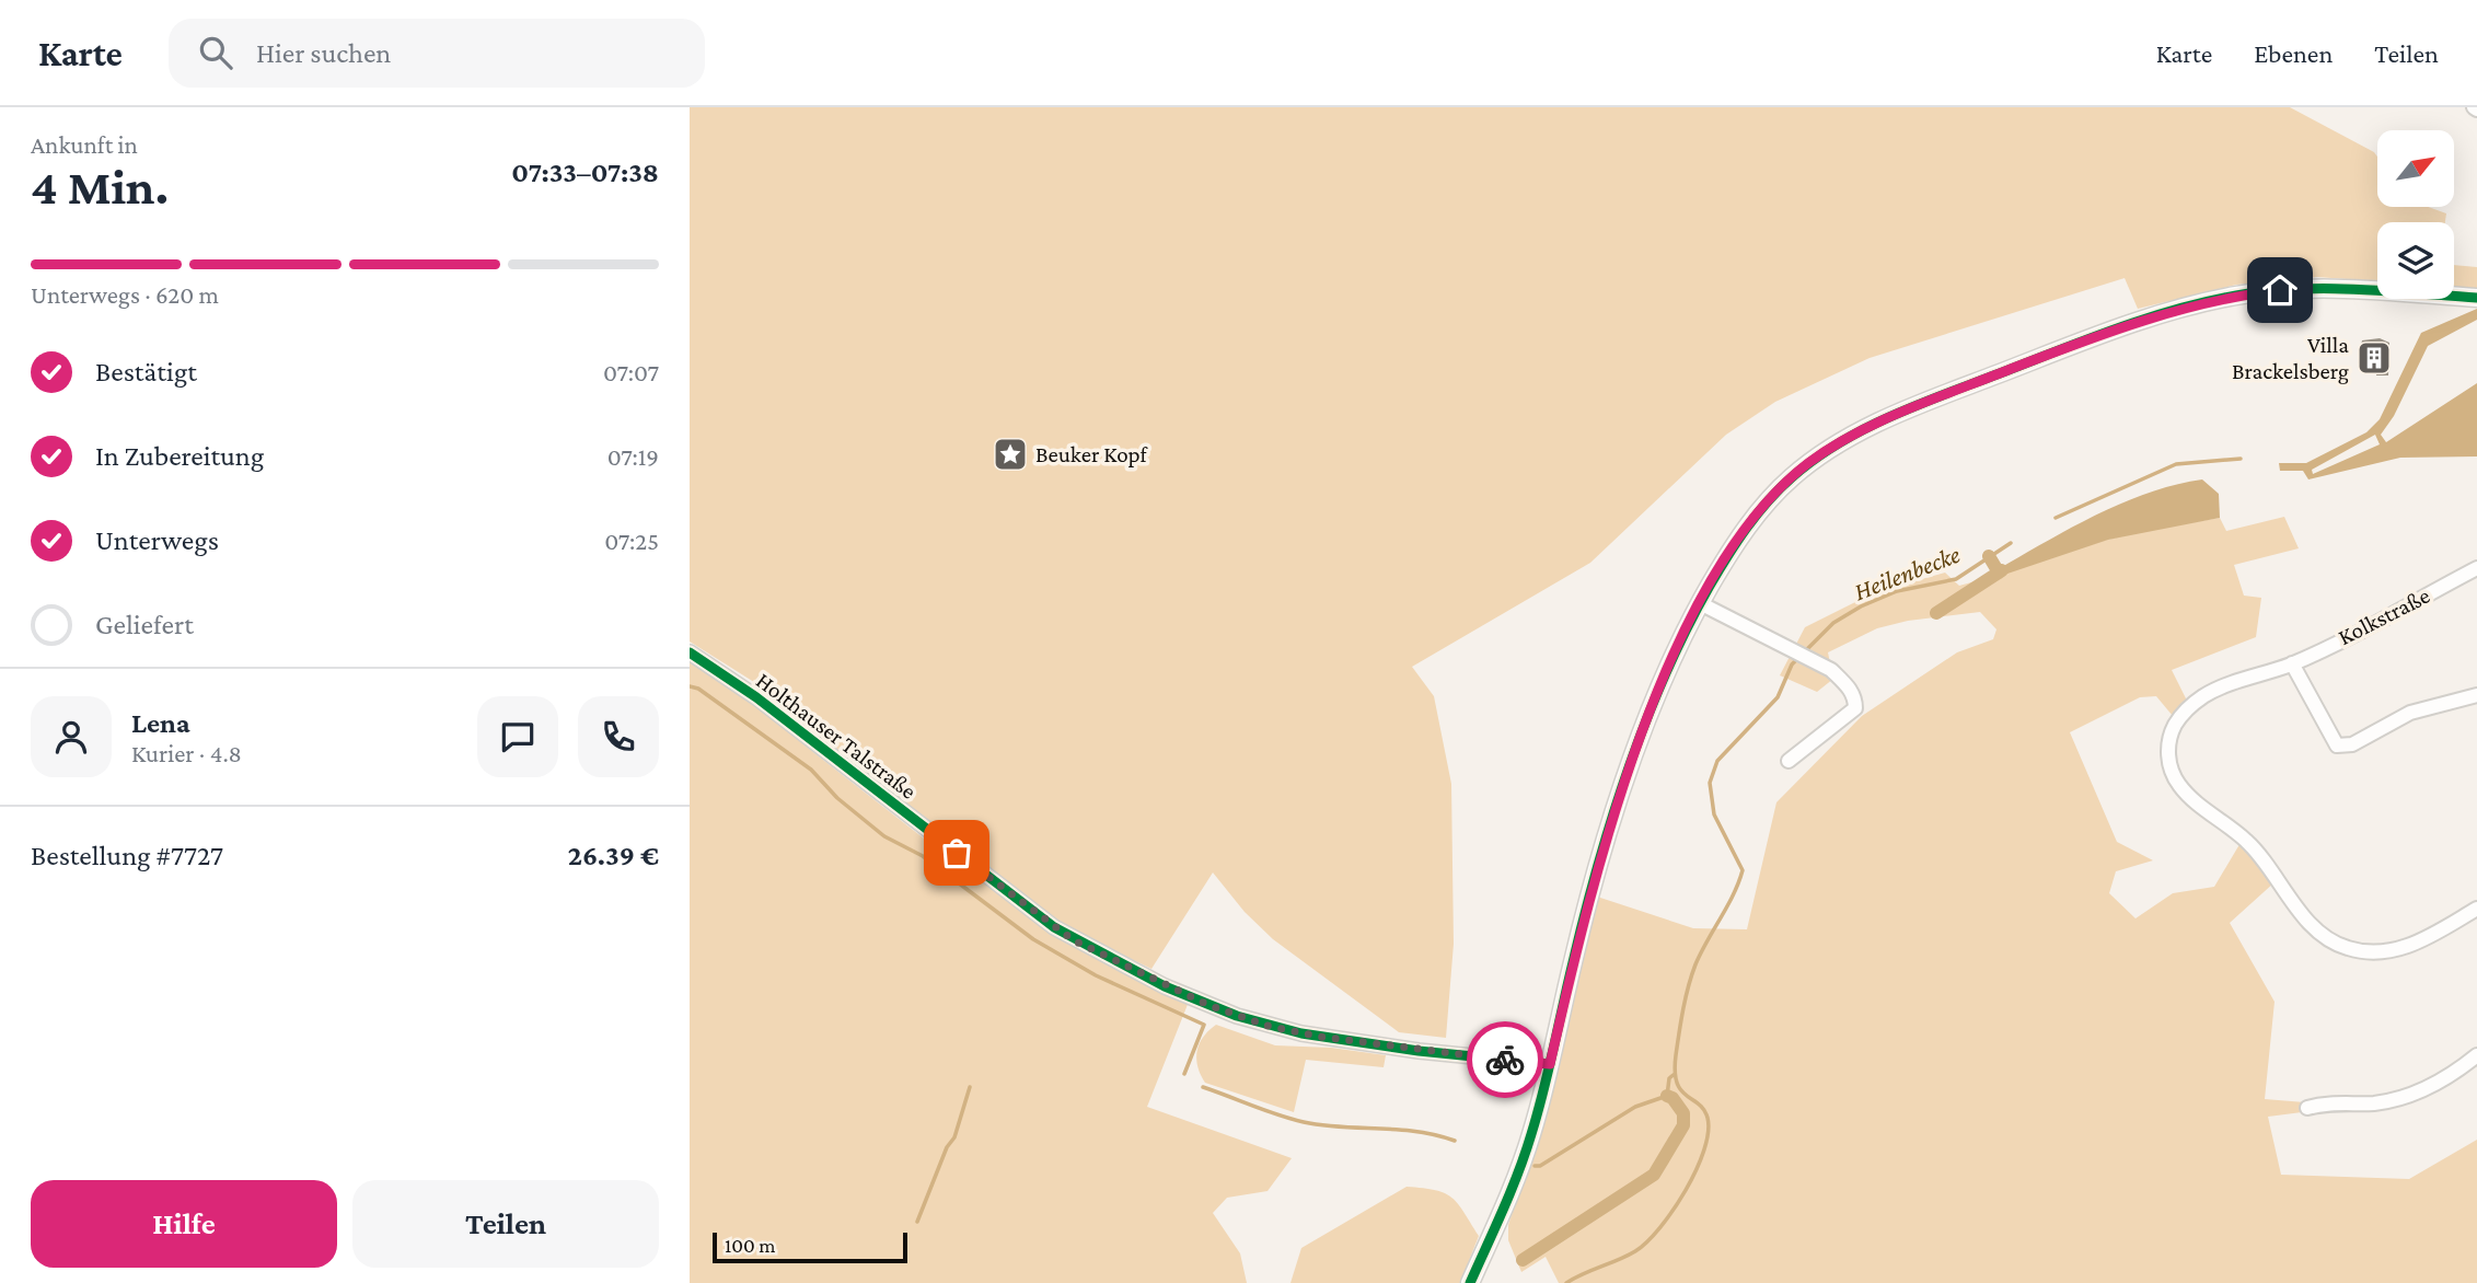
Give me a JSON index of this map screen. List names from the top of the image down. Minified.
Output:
{"streets":{"street":["Kolkstraße","Holthauser Talstraße"]},"water":["Heilenbecke"],"places":{"building":["Villa Brackelsberg"],"place":["Beuker Kopf"]},"scale_bar":"100 m","north":"top right","page":{"header":"Karte","search":"Hier suchen","nav":["Karte","Ebenen","Teilen"],"heading":["4 Min.","Ankunft in","07:33–07:38"],"panel":["Lena","Kurier · 4.8","Bestellung #7727","26.39 €"],"bar":"Unterwegs · 620 m","list":[["Bestätigt","07:07"],["In Zubereitung","07:19"],["Unterwegs","07:25"],"Geliefert"],"buttons":["Hilfe","Teilen"],"scale":"100 m"}}
